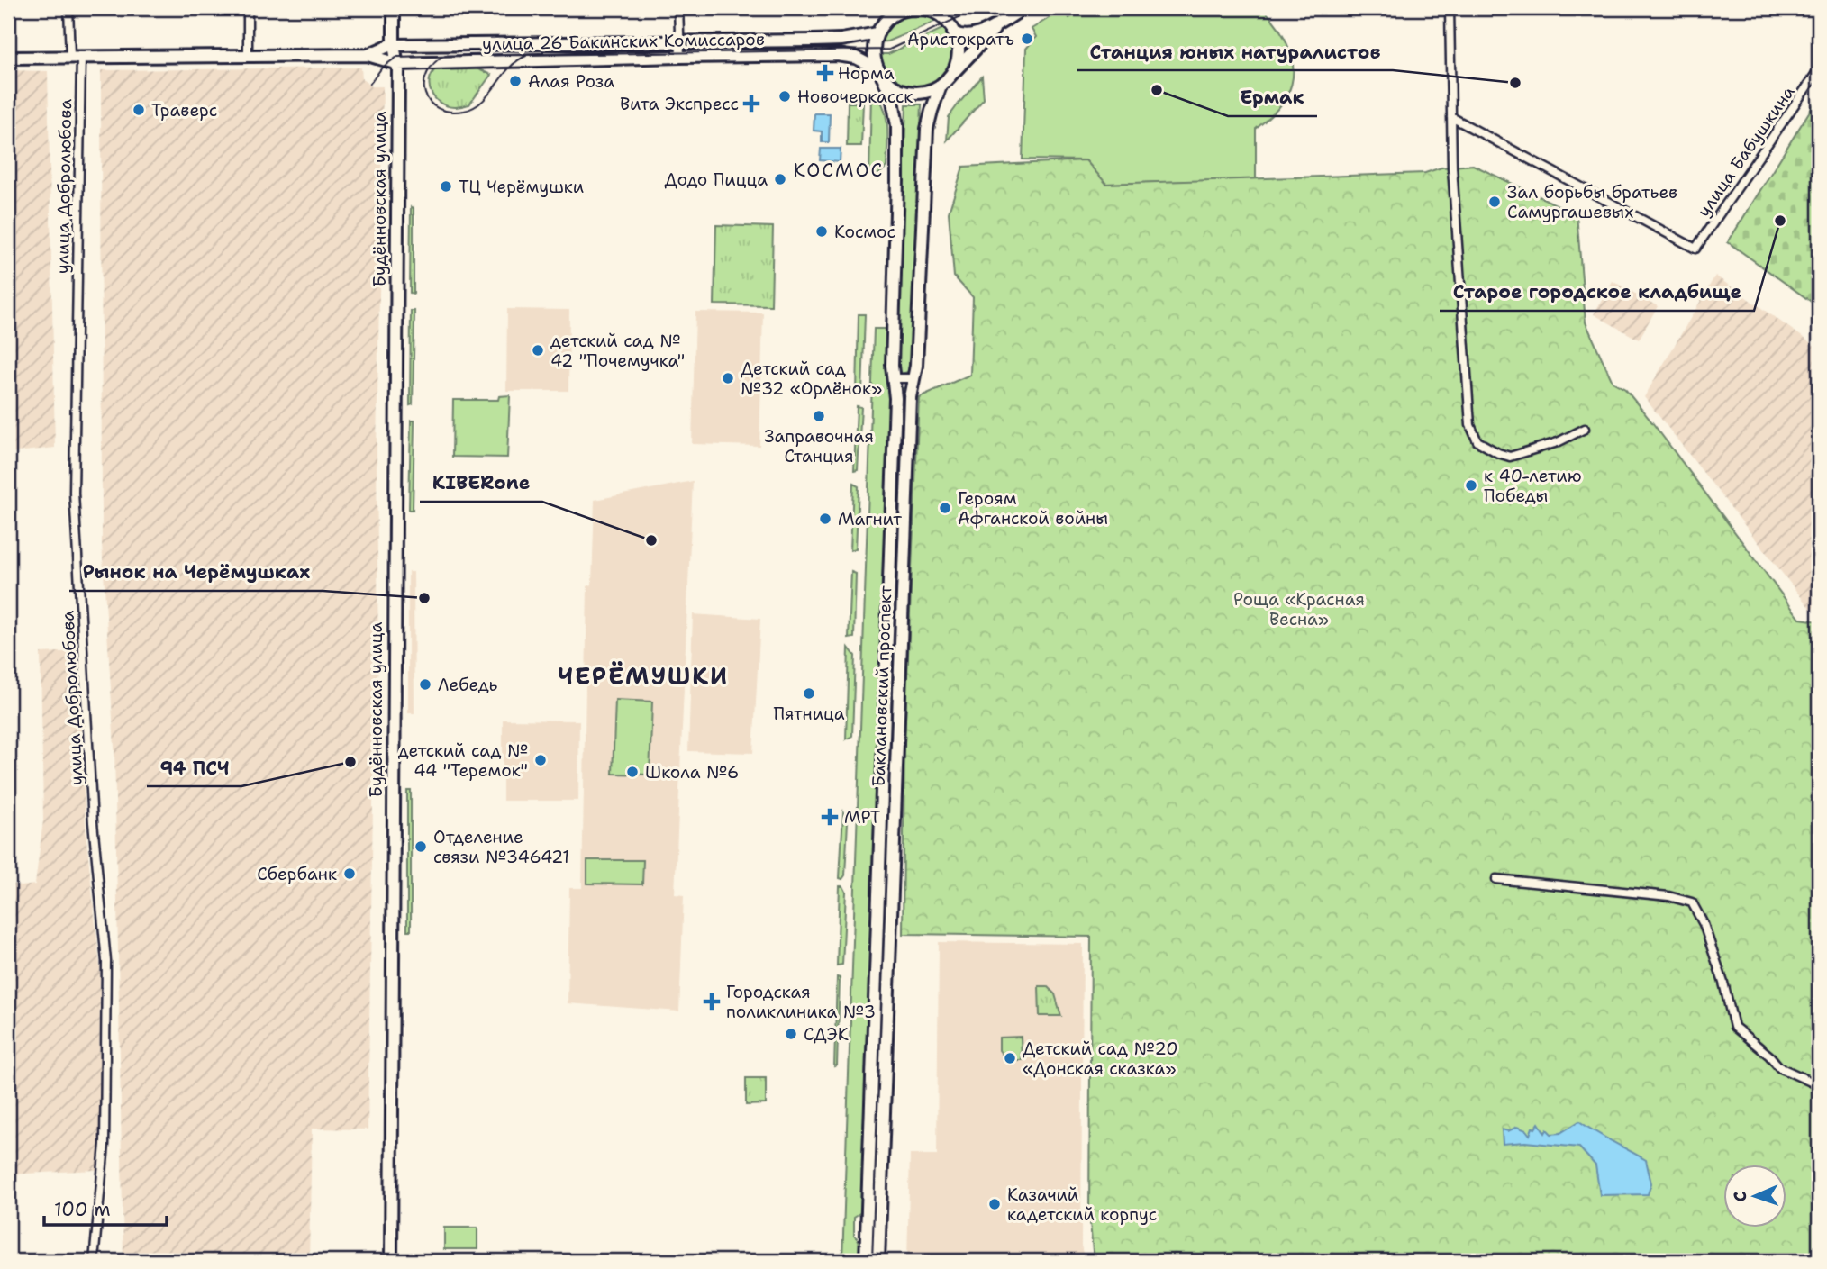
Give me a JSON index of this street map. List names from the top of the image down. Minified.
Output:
{"streets":{"main road":["улица 26 Бакинских Комиссаров","Будённовская улица","Баклановский проспект"],"street":["улица Бабушкина","улица Добролюбова"]},"crossings":[["улица 26 Бакинских Комиссаров","улица Добролюбова"],["улица 26 Бакинских Комиссаров","Будённовская улица"],["улица 26 Бакинских Комиссаров","Баклановский проспект"]],"districts":["КОСМОС","ЧЕРЁМУШКИ"],"parks":["Роща «Красная Весна»"],"places":{"other":["Аристократъ","Алая Роза","Станция юных натуралистов","Ермак","Новочеркасск","Траверс","Додо Пицца","ТЦ Черёмушки","Зал борьбы братьев Самургашевых","Старое городское кладбище","Космос","детский сад № 42 \"Почемучка\"","Детский сад №32 «Орлёнок»","Заправочная Станция","к 40-летию Победы","Героям Афганской войны","Магнит","KIBERone","Рынок на Черёмушках","Лебедь","Пятница","детский сад № 44 \"Теремок\"","94 ПСЧ","Школа №6","Отделение связи №346421","Сбербанк","СДЭК","Детский сад №20 «Донская сказка»","Казачий кадетский корпус"],"health":["Норма","Вита Экспресс","МРТ","Городская поликлиника №3"]},"scale_bar":"100 m","north":"left"}
